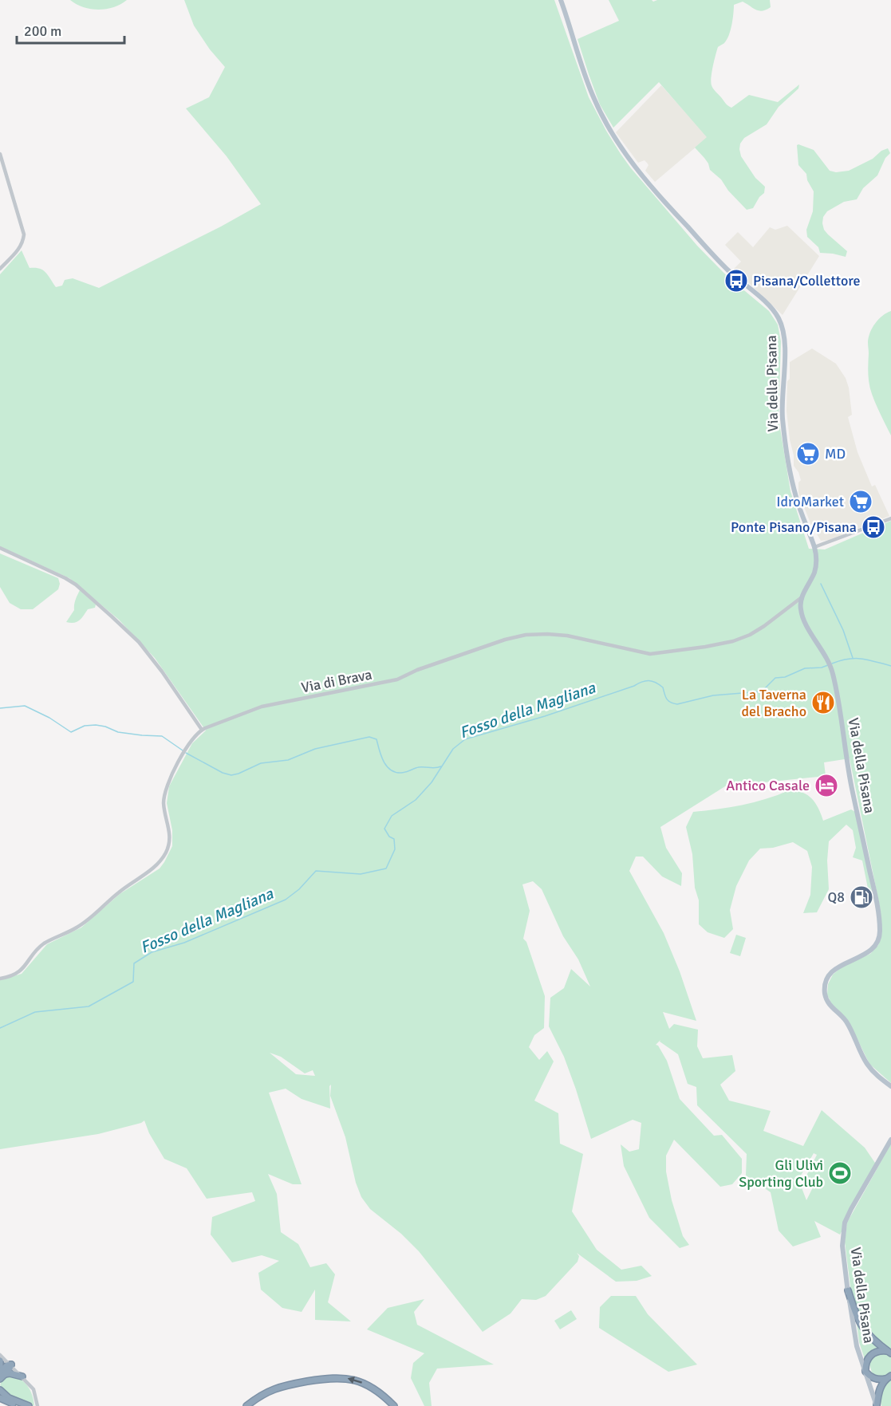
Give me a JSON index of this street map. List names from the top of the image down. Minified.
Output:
{"streets":{"main road":["Via della Pisana"],"street":["Via di Brava"]},"crossings":[["Via della Pisana","Via di Brava"]],"water":["Fosso della Magliana"],"places":{"bus stop":["Pisana/Collettore","Ponte Pisano/Pisana"],"supermarket":["MD","IdroMarket"],"restaurant":["La Taverna del Bracho"],"hotel":["Antico Casale"],"fuel station":["Q8"],"sports":["Gli Ulivi Sporting Club"]},"scale_bar":"200 m"}
